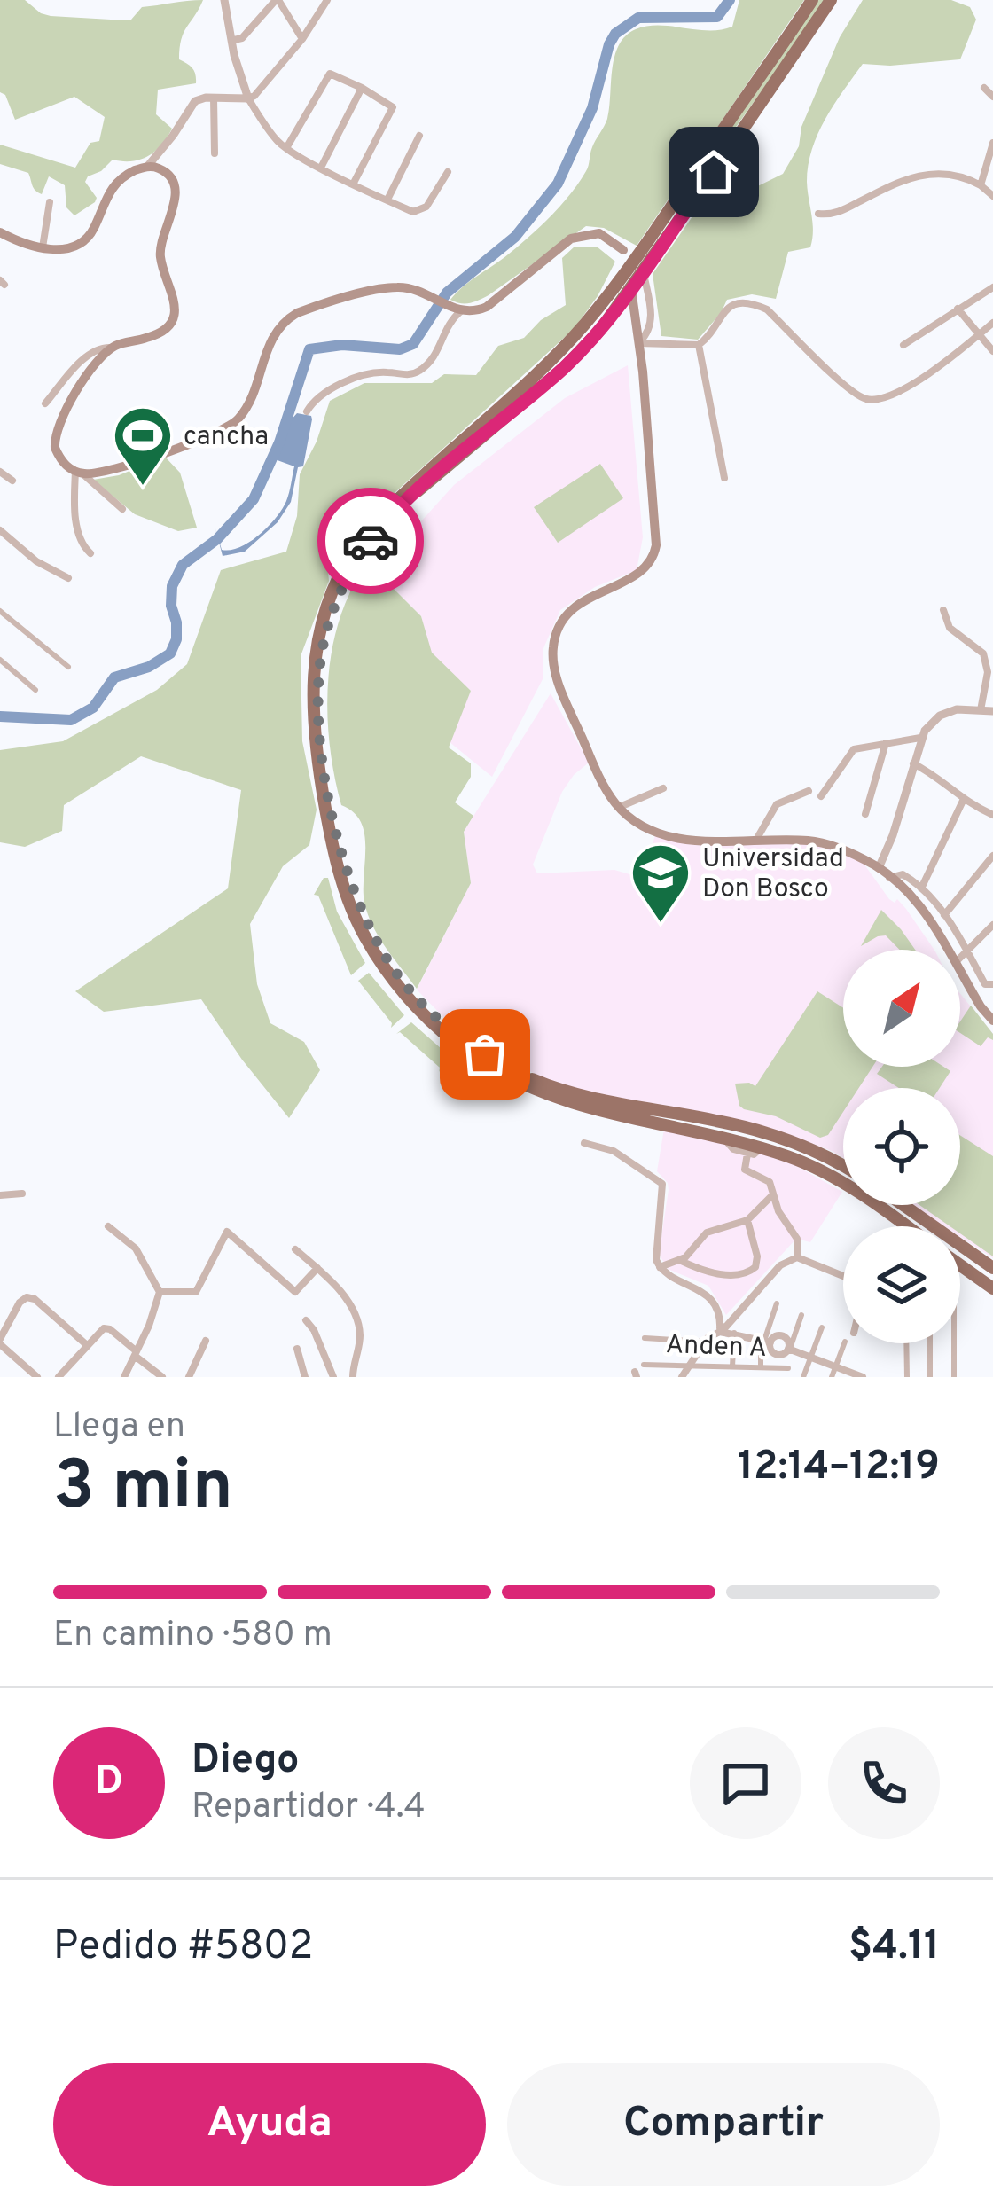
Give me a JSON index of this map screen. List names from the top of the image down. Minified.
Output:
{"streets":{"street":["Anden A"]},"places":{"sports":["cancha"],"school or university":["Universidad Don Bosco"]},"north":"top right","page":{"heading":["3 min","Llega en","12:14–12:19"],"panel":["Diego","Repartidor · 4.4","Pedido #5802","$4.11"],"bar":"En camino · 580 m","round":"D","buttons":["Ayuda","Compartir"]}}
